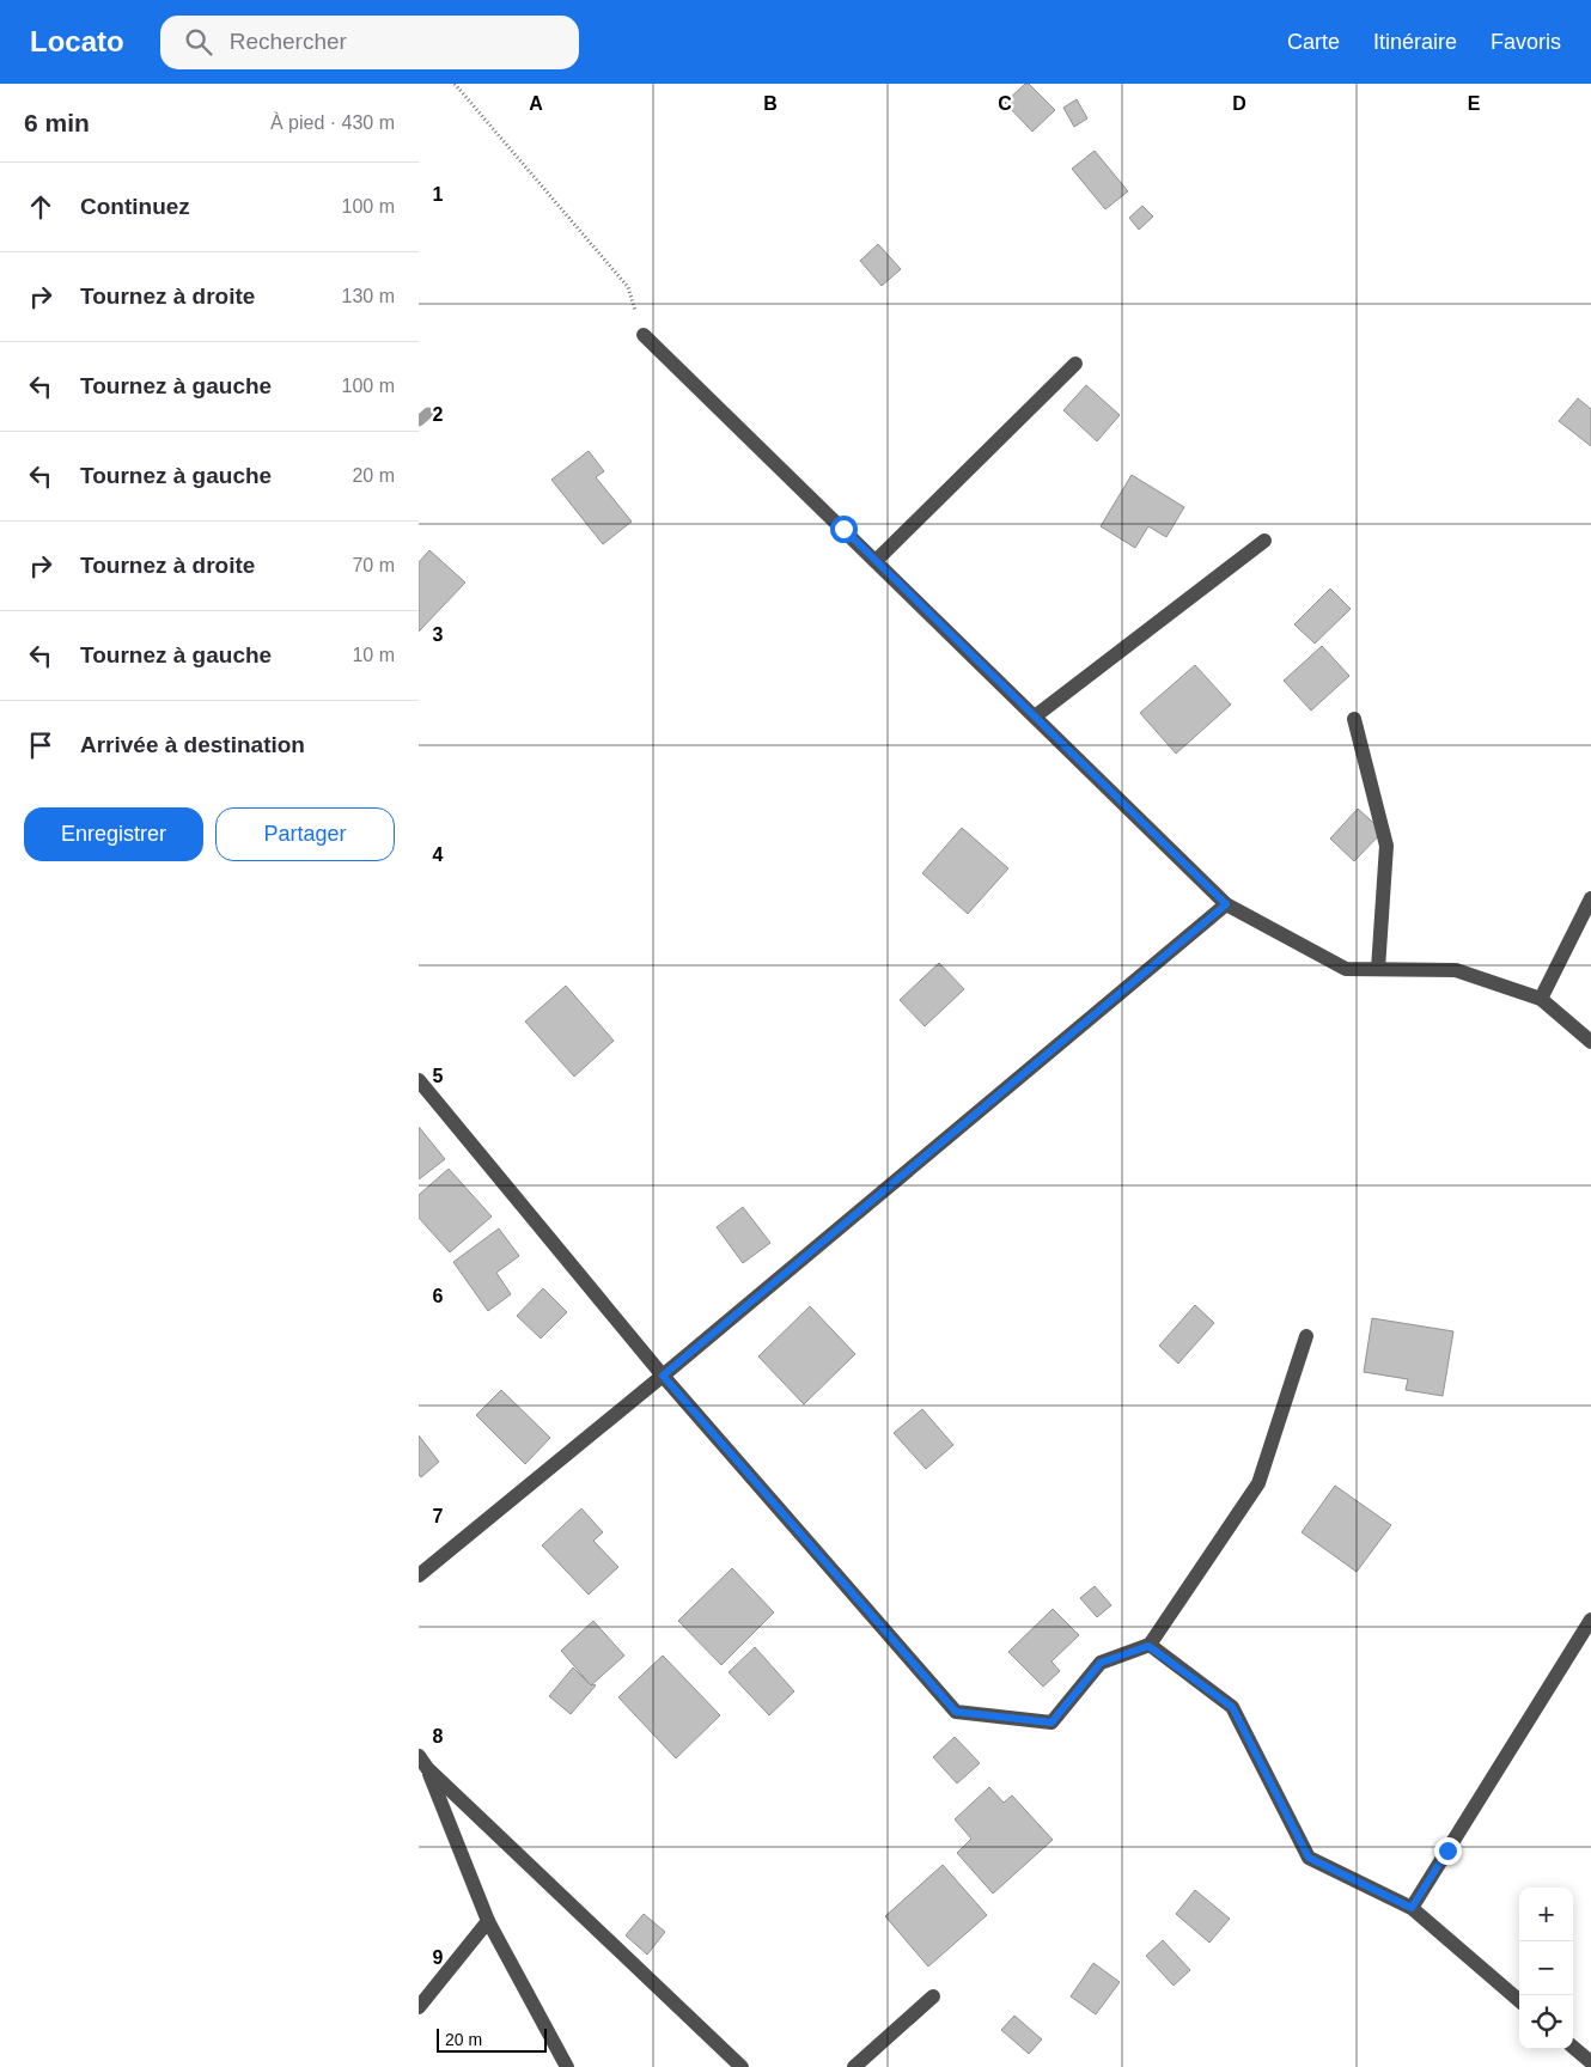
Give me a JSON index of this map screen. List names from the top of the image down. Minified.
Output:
{"scale_bar":"20 m","page":{"header":"Locato","search":"Rechercher","nav":["Carte","Itinéraire","Favoris"],"heading":["6 min","À pied · 430 m"],"list":[["Continuez","100 m"],["Tournez à droite","130 m"],["Tournez à gauche","100 m"],["Tournez à gauche","20 m"],["Tournez à droite","70 m"],["Tournez à gauche","10 m"],"Arrivée à destination"],"buttons":["Enregistrer","Partager"],"map_buttons":["+","−"],"scale":"20 m"},"grid":{"columns":["A","B","C","D","E"],"rows":["1","2","3","4","5","6","7","8","9"]}}
